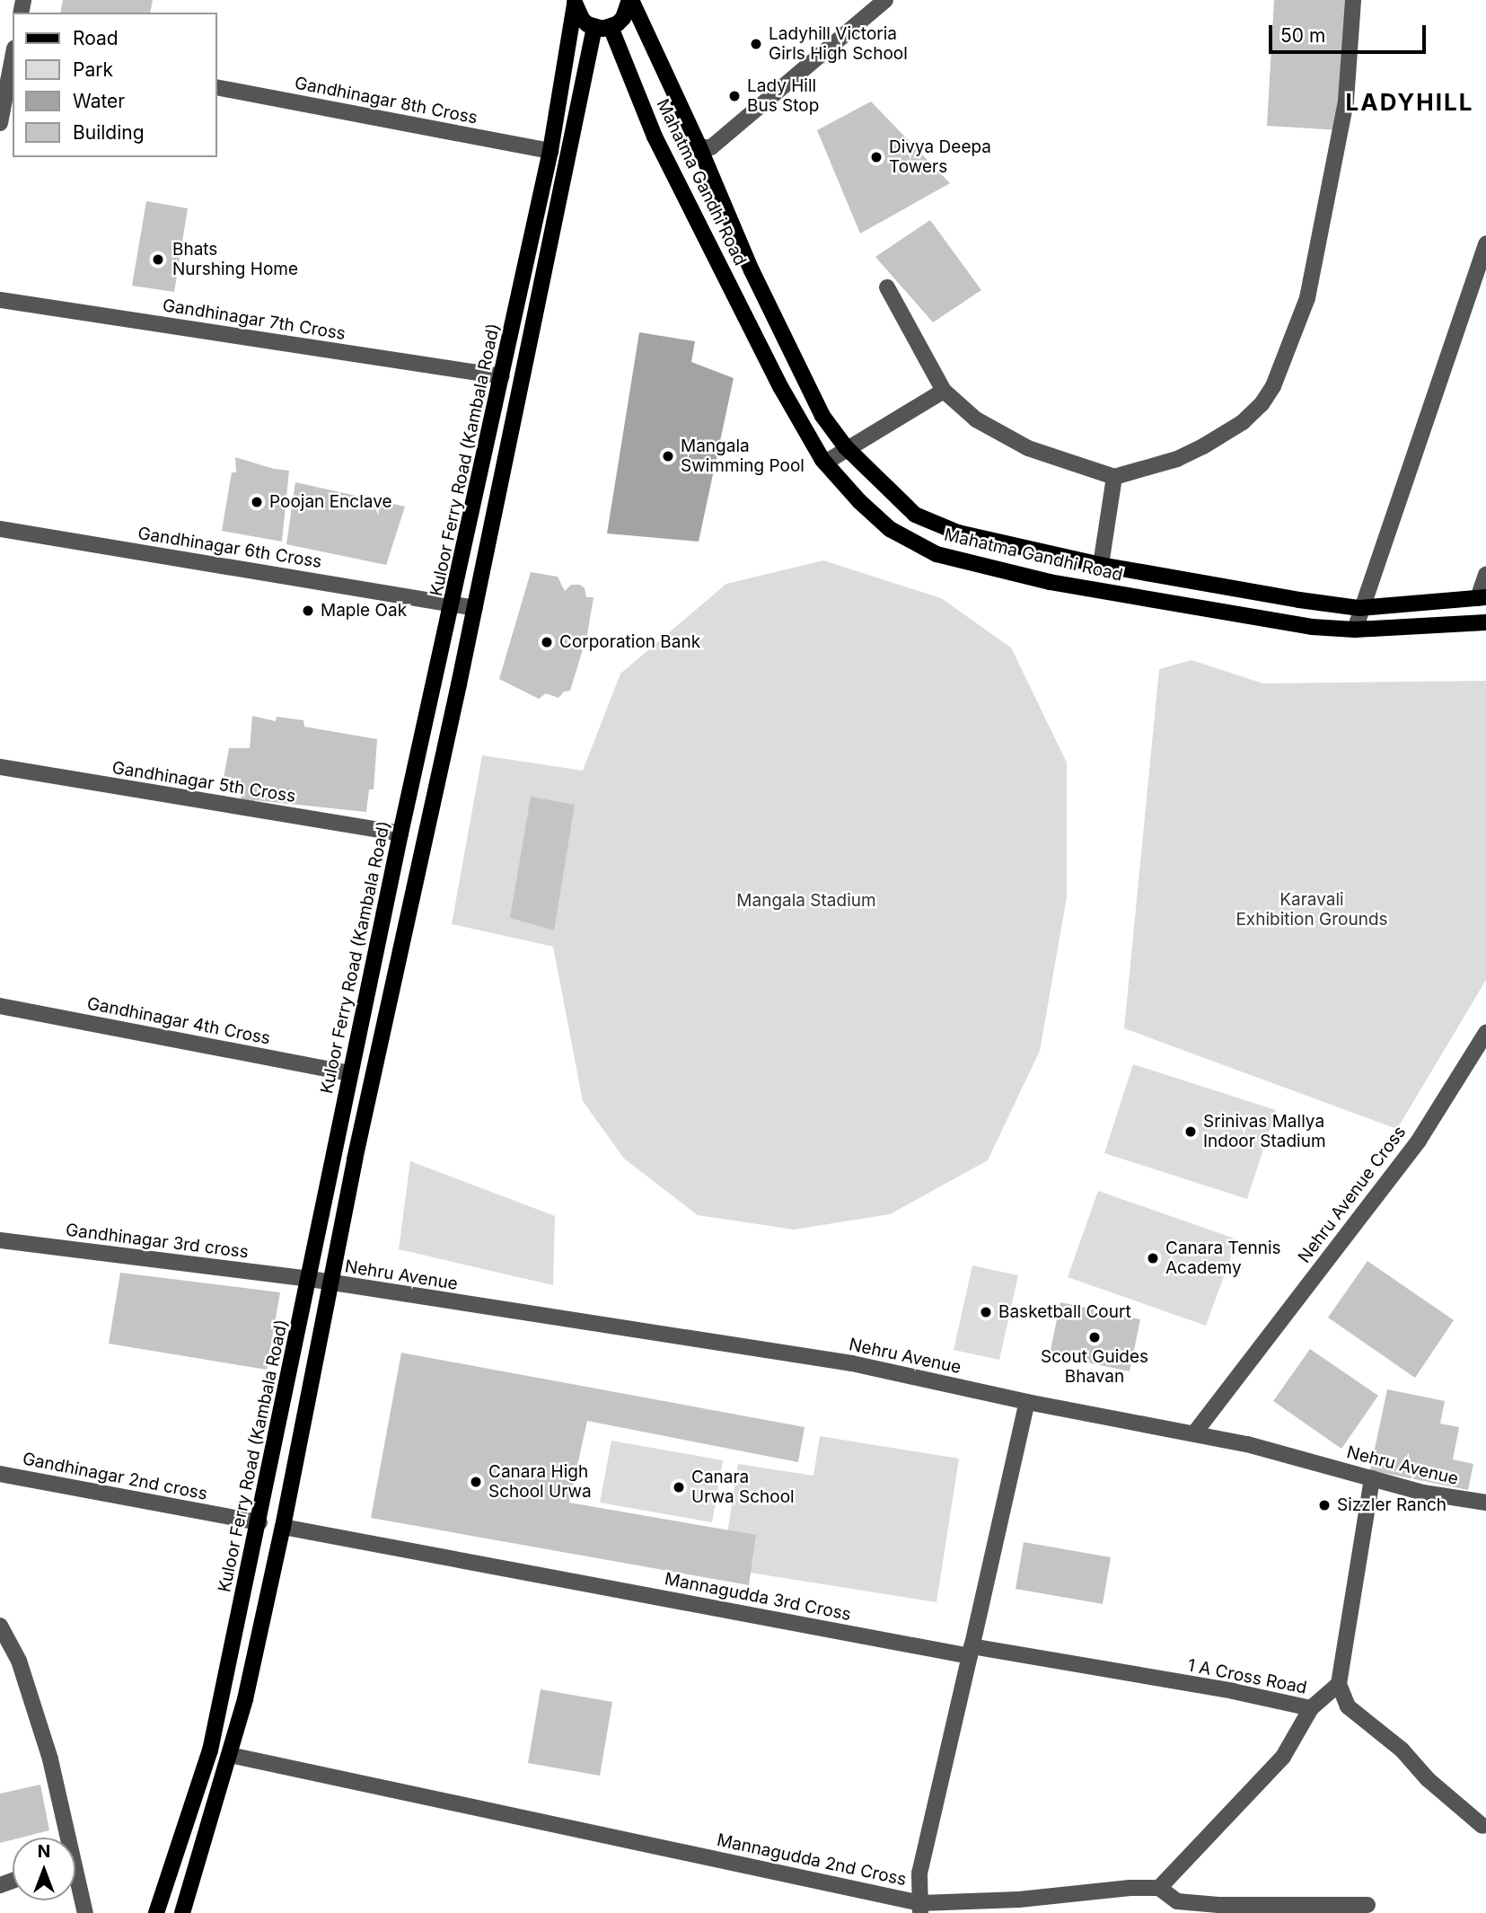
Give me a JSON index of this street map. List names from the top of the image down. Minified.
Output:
{"streets":{"main road":["Mahatma Gandhi Road","Kuloor Ferry Road (Kambala Road)"],"street":["Gandhinagar 8th Cross","Gandhinagar 7th Cross","Gandhinagar 6th Cross","Gandhinagar 5th Cross","Gandhinagar 4th Cross","Nehru Avenue Cross","Gandhinagar 3rd cross","Nehru Avenue","Gandhinagar 2nd cross","Mannagudda 3rd Cross","1 A Cross Road","Mannagudda 2nd Cross"]},"crossings":[["Gandhinagar 8th Cross","Kuloor Ferry Road (Kambala Road)"],["Mahatma Gandhi Road","Kuloor Ferry Road (Kambala Road)"],["Gandhinagar 7th Cross","Kuloor Ferry Road (Kambala Road)"],["Kuloor Ferry Road (Kambala Road)","Gandhinagar 6th Cross"],["Kuloor Ferry Road (Kambala Road)","Gandhinagar 5th Cross"],["Kuloor Ferry Road (Kambala Road)","Gandhinagar 4th Cross"],["Kuloor Ferry Road (Kambala Road)","Gandhinagar 3rd cross"],["Kuloor Ferry Road (Kambala Road)","Nehru Avenue"],["Kuloor Ferry Road (Kambala Road)","Gandhinagar 2nd cross"],["Nehru Avenue Cross","Nehru Avenue"],["Gandhinagar 3rd cross","Nehru Avenue"],["Mannagudda 3rd Cross","1 A Cross Road"]],"districts":["LADYHILL"],"parks":["Karavali Exhibition Grounds","Mangala Stadium"],"places":["Ladyhill Victoria Girls High School","Lady Hill Bus Stop","Divya Deepa Towers","Bhats Nurshing Home","Mangala Swimming Pool","Poojan Enclave","Maple Oak","Corporation Bank","Srinivas Mallya Indoor Stadium","Canara Tennis Academy","Basketball Court","Scout Guides Bhavan","Canara High School Urwa","Canara Urwa School","Sizzler Ranch"],"legend":["Road","Park","Water","Building"],"scale_bar":"50 m","north":"top"}
